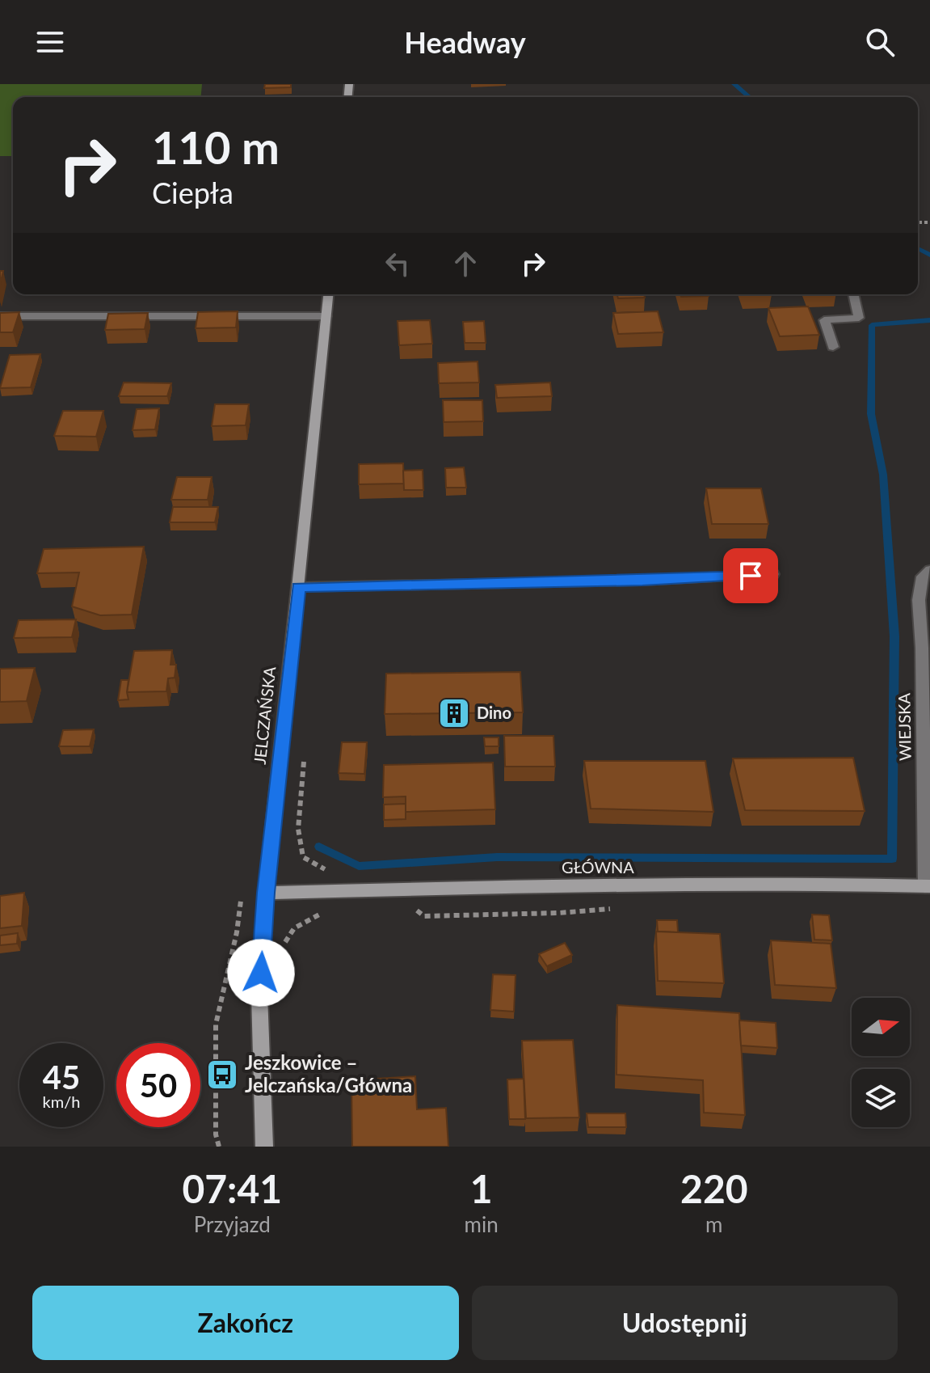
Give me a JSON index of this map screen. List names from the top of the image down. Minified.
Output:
{"streets":{"main road":["JELCZAŃSKA","GŁÓWNA"],"street":["WIEJSKA"]},"crossings":[["JELCZAŃSKA","GŁÓWNA"],["WIEJSKA","GŁÓWNA"]],"places":{"building":["Dino"],"bus stop":["Jeszkowice – Jelczańska/Główna"]},"north":"right","page":{"header":"Headway","turn":["110 m","Ciepła"],"speed":"45 km/h","limit":"50","eta":["07:41","Przyjazd","1","min","220","m"],"buttons":["Zakończ","Udostępnij"]}}
